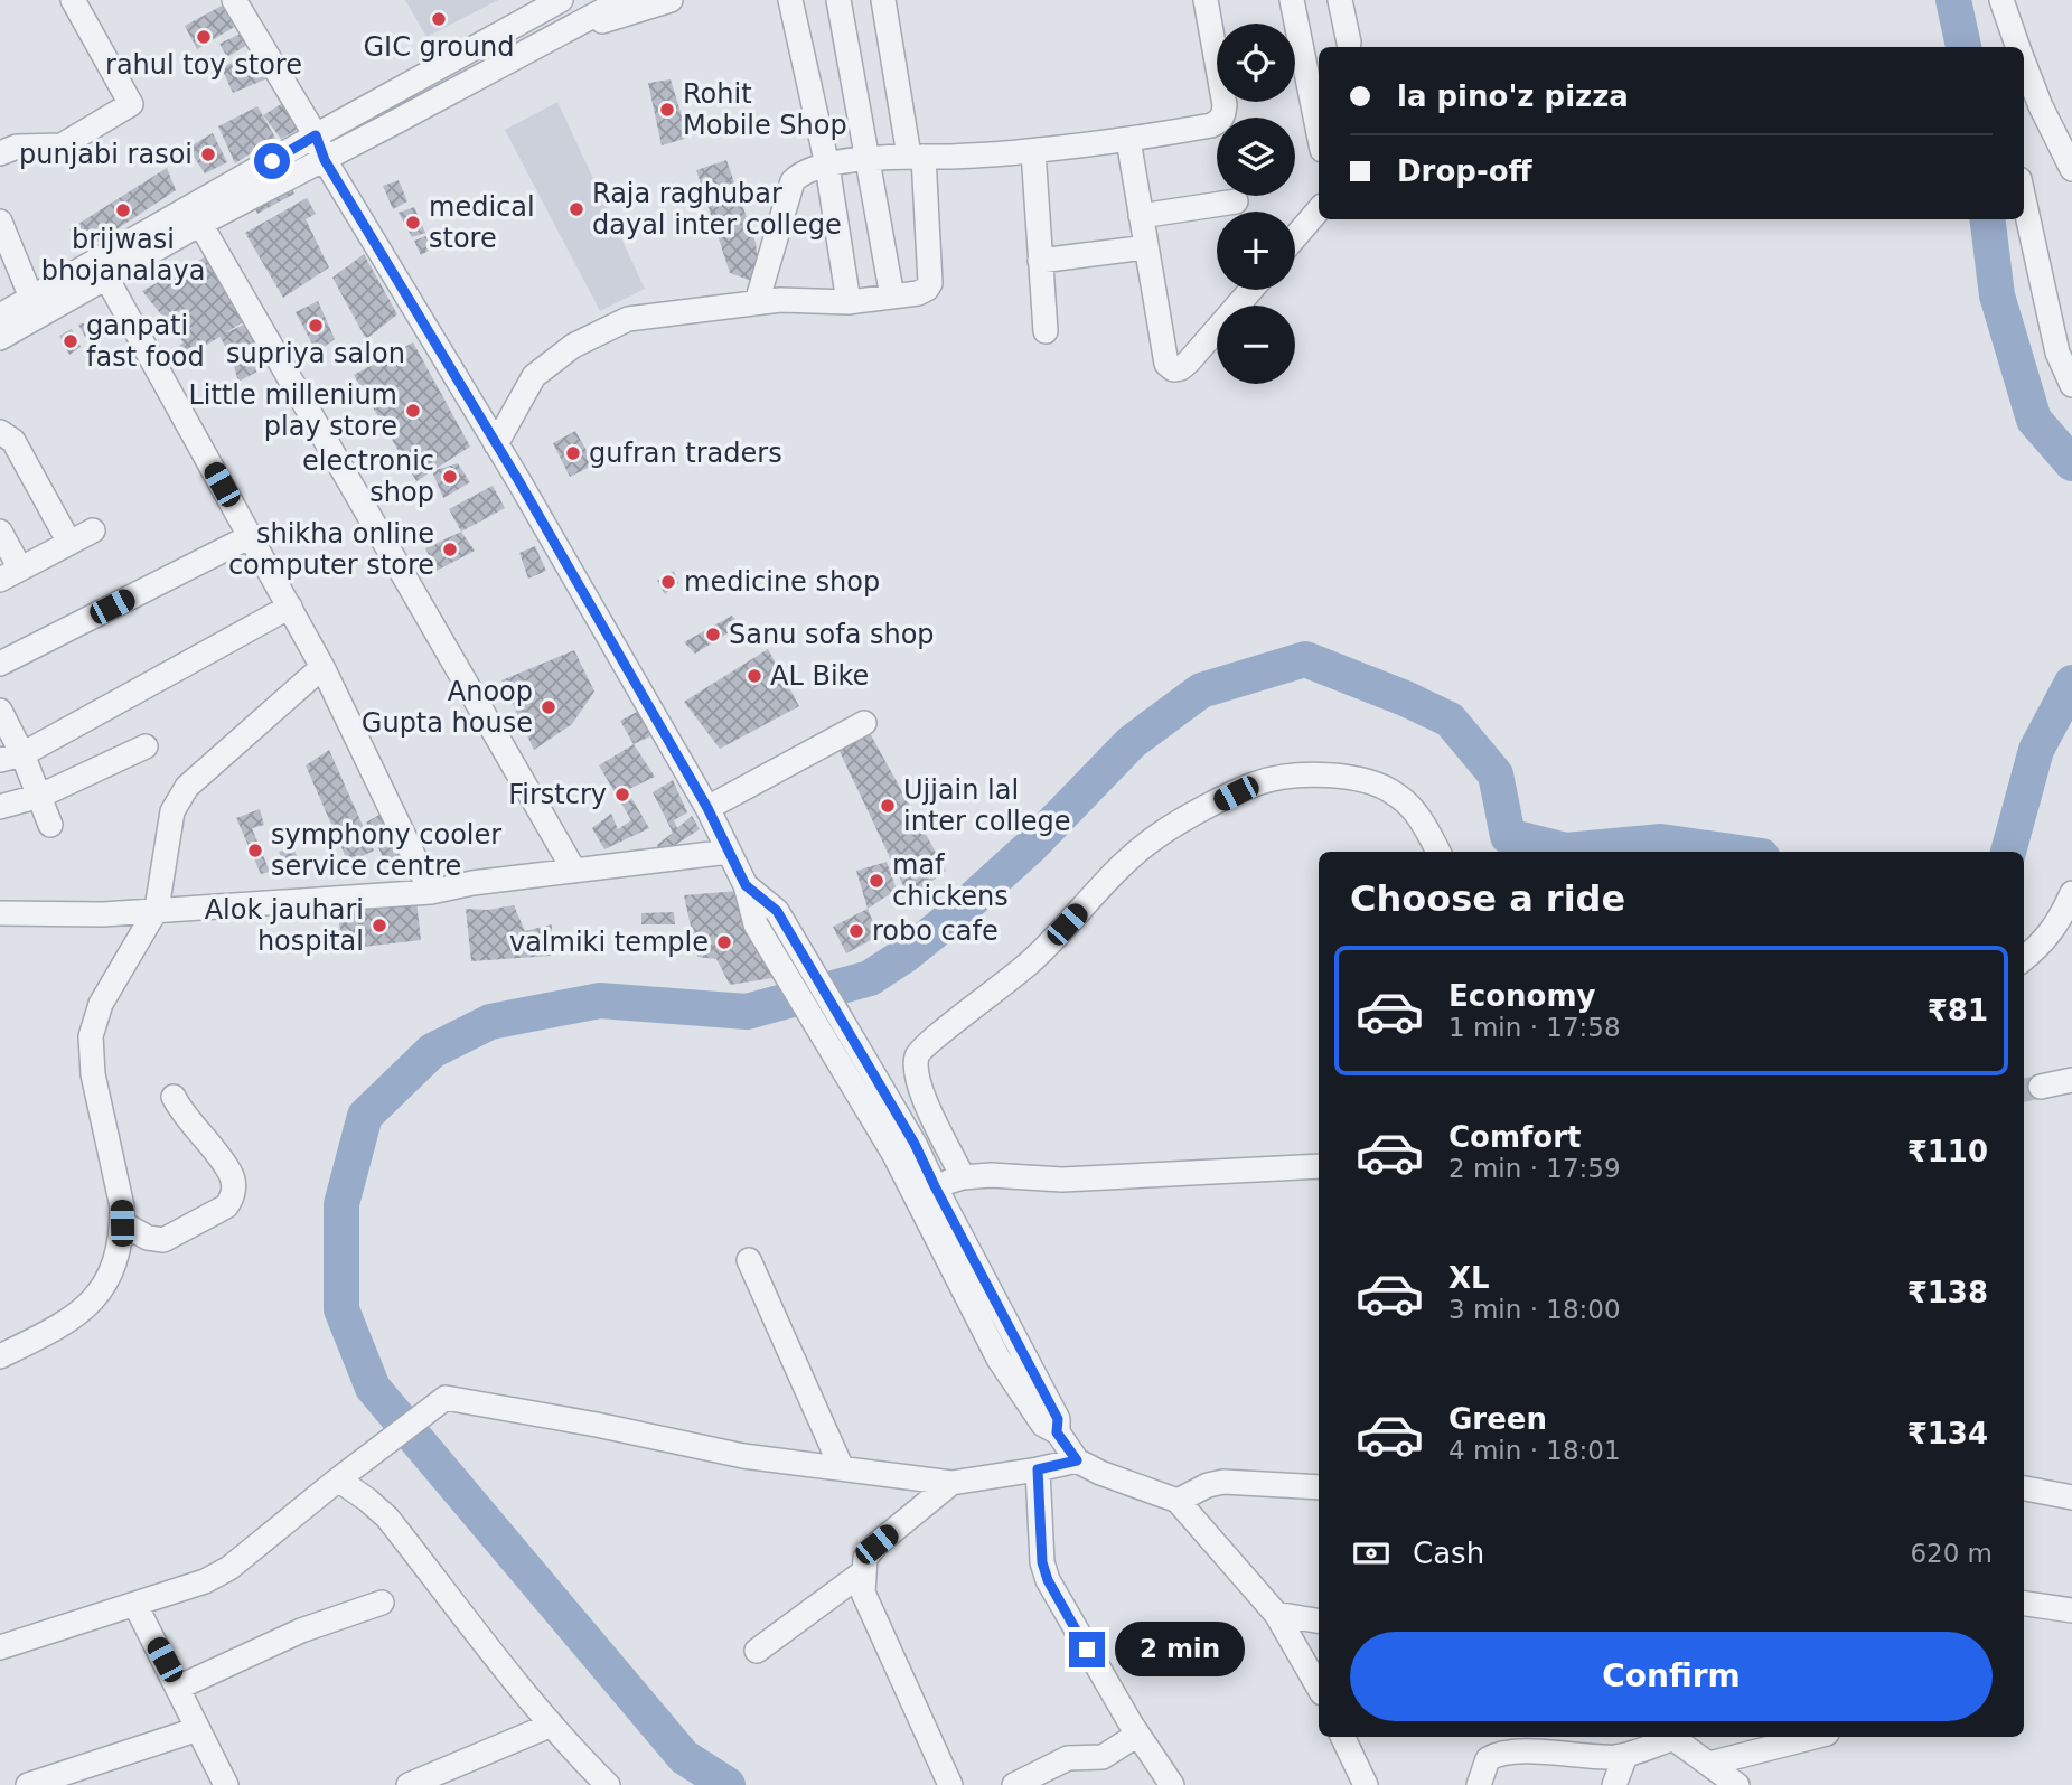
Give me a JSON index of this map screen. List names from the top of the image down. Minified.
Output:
{"places":["GIC ground","rahul toy store","Rohit Mobile Shop","punjabi rasoi","Raja raghubar dayal inter college","brijwasi bhojanalaya","medical store","supriya salon","ganpati fast food","Little millenium play store","gufran traders","electronic shop","shikha online computer store","medicine shop","Sanu sofa shop","AL Bike","Anoop Gupta house","Firstcry","Ujjain lal inter college","symphony cooler service centre","maf chickens","Alok jauhari hospital","robo cafe","valmiki temple"],"page":{"map_buttons":["+","−"],"banner":["la pino'z pizza","Drop-off"],"heading":"Choose a ride","list":[{"name":"Economy","note":"1 min · 17:58","value":"₹81"},{"name":"Comfort","note":"2 min · 17:59","value":"₹110"},{"name":"XL","note":"3 min · 18:00","value":"₹138"},{"name":"Green","note":"4 min · 18:01","value":"₹134"}],"pay":["Cash","620 m"],"buttons":"Confirm","bubble":"2 min"}}
